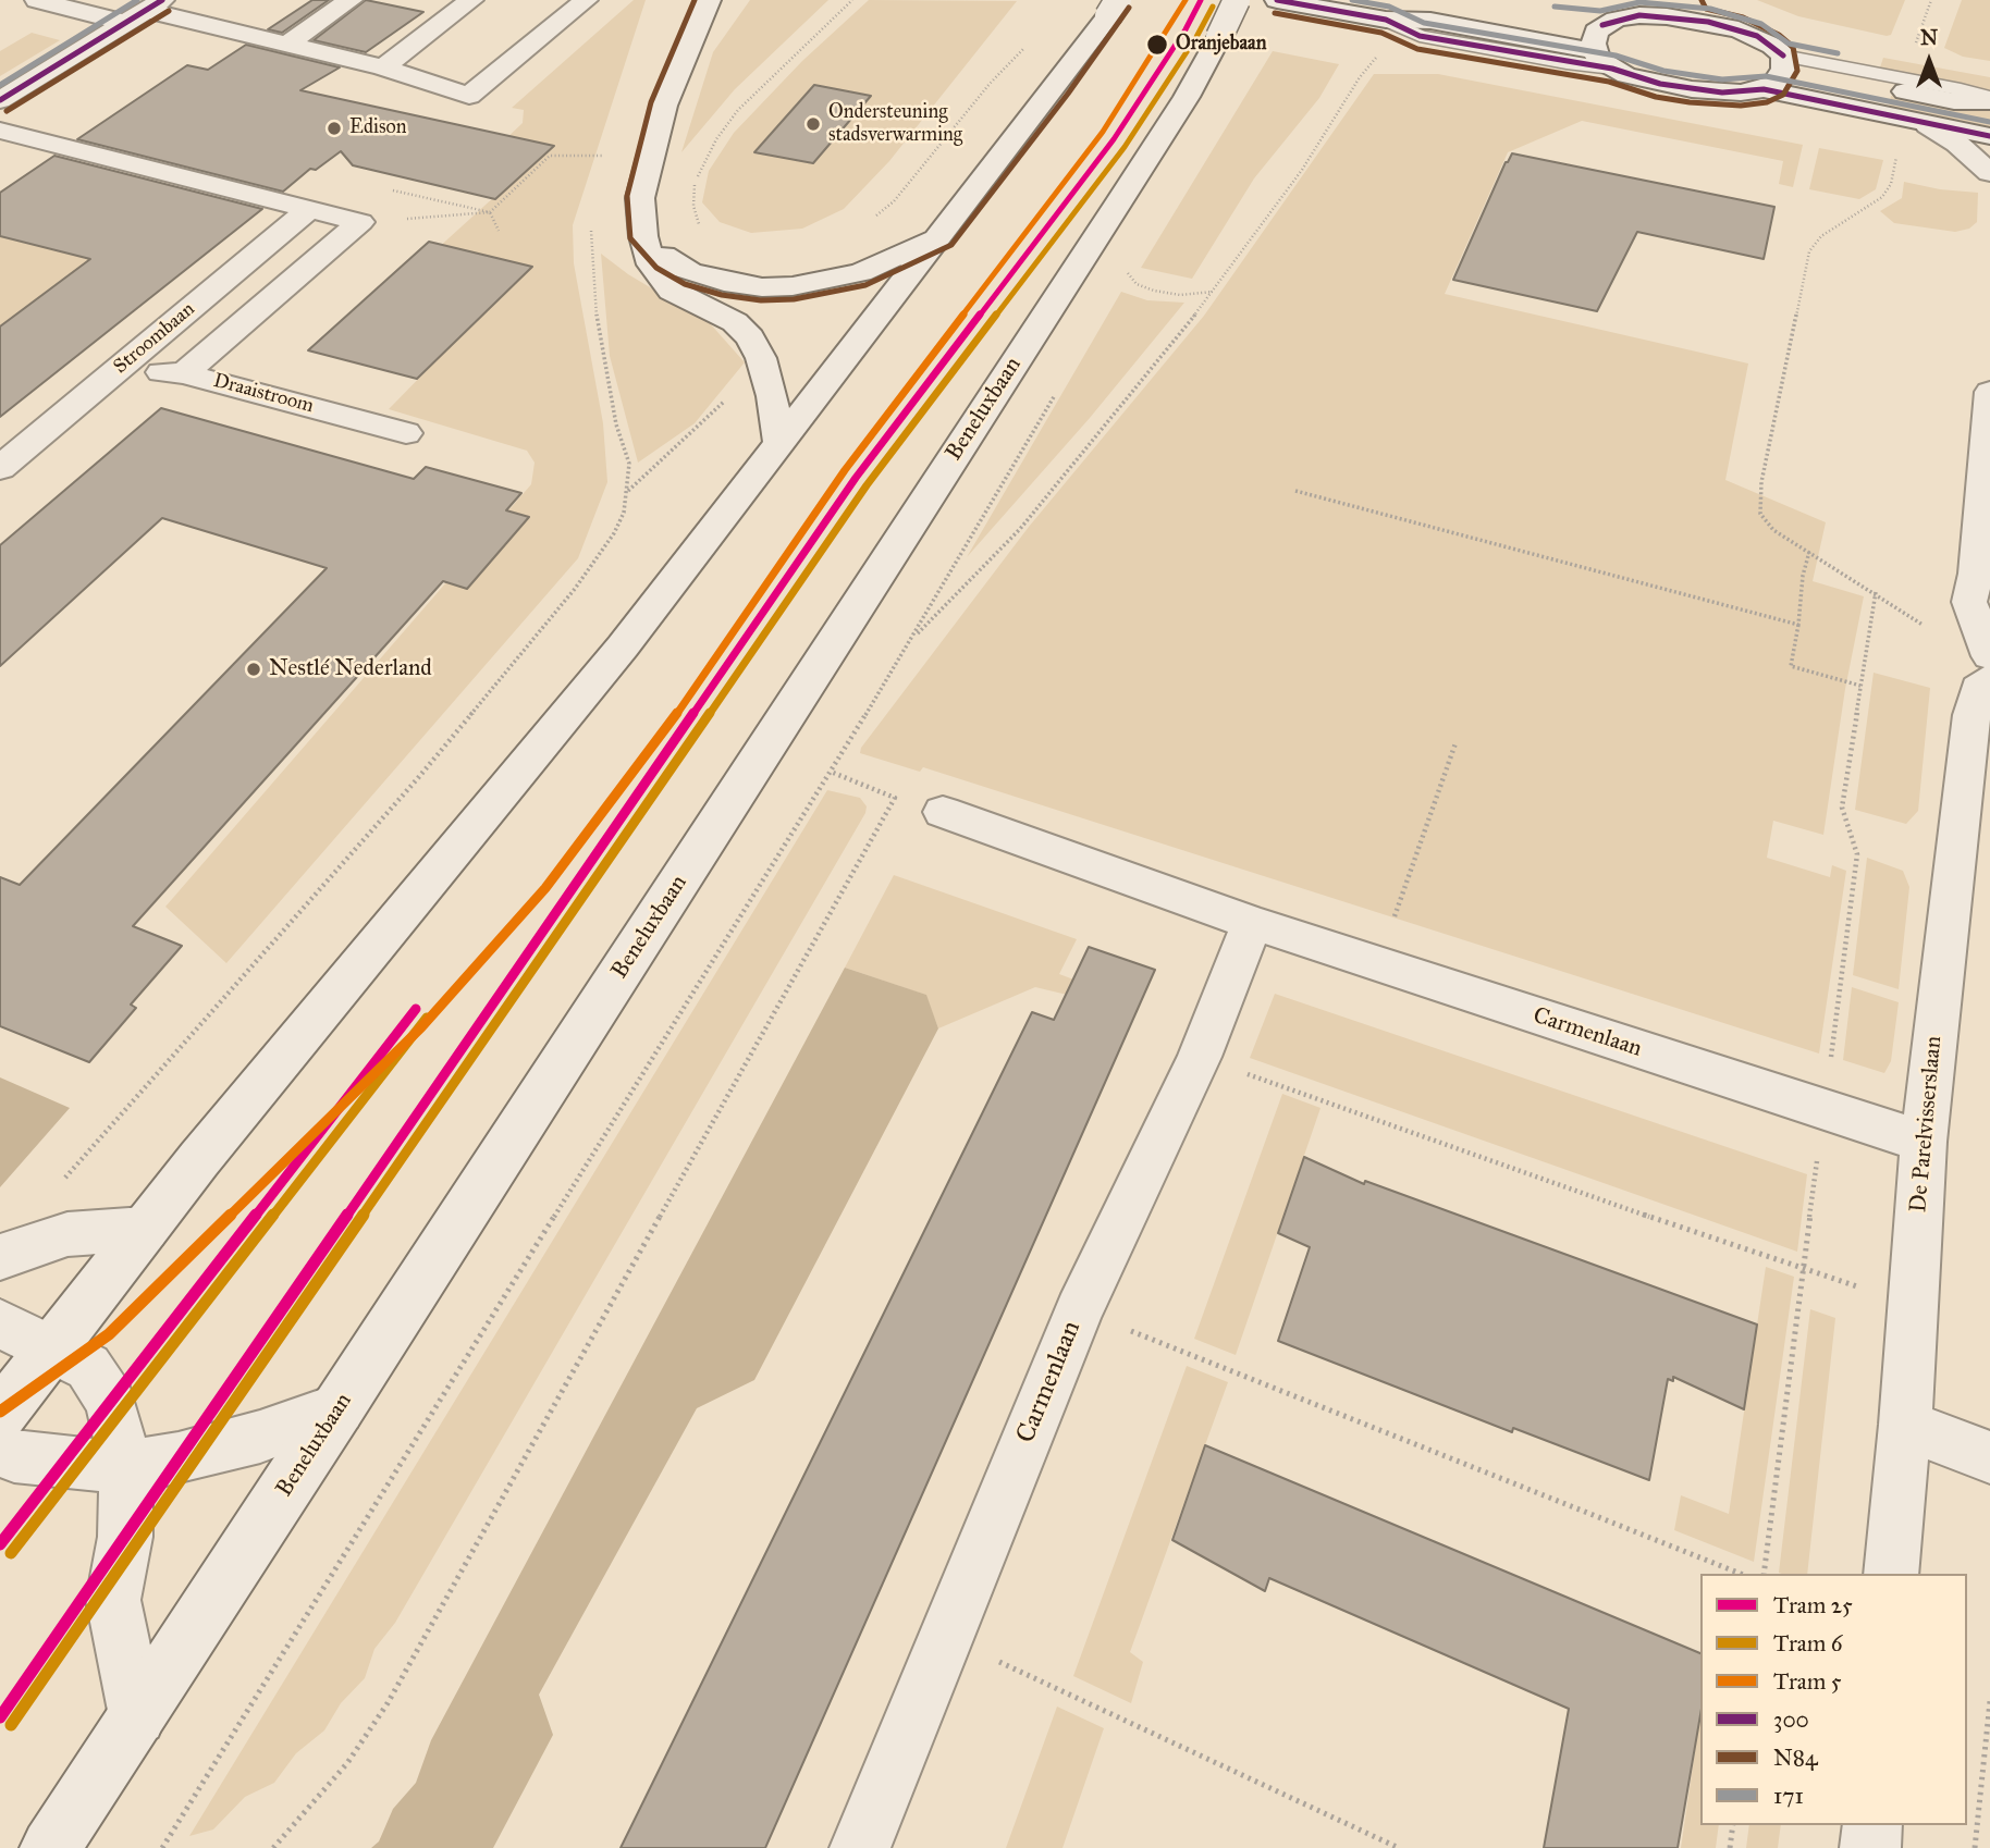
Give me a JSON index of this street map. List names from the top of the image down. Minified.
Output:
{"streets":{"main road":["Stroombaan","Draaistroom","Beneluxbaan","Carmenlaan","De Parelvisserslaan"]},"crossings":[["Stroombaan","Draaistroom"],["Carmenlaan","De Parelvisserslaan"]],"places":["Oranjebaan","Ondersteuning stadsverwarming","Edison","Nestlé Nederland"],"lines":["tram line 25","tram line 5","transit line 300","transit line N84","transit line 171","tram line 6"],"legend":["Tram 25","Tram 6","Tram 5","300","N84","171"],"north":"top"}
